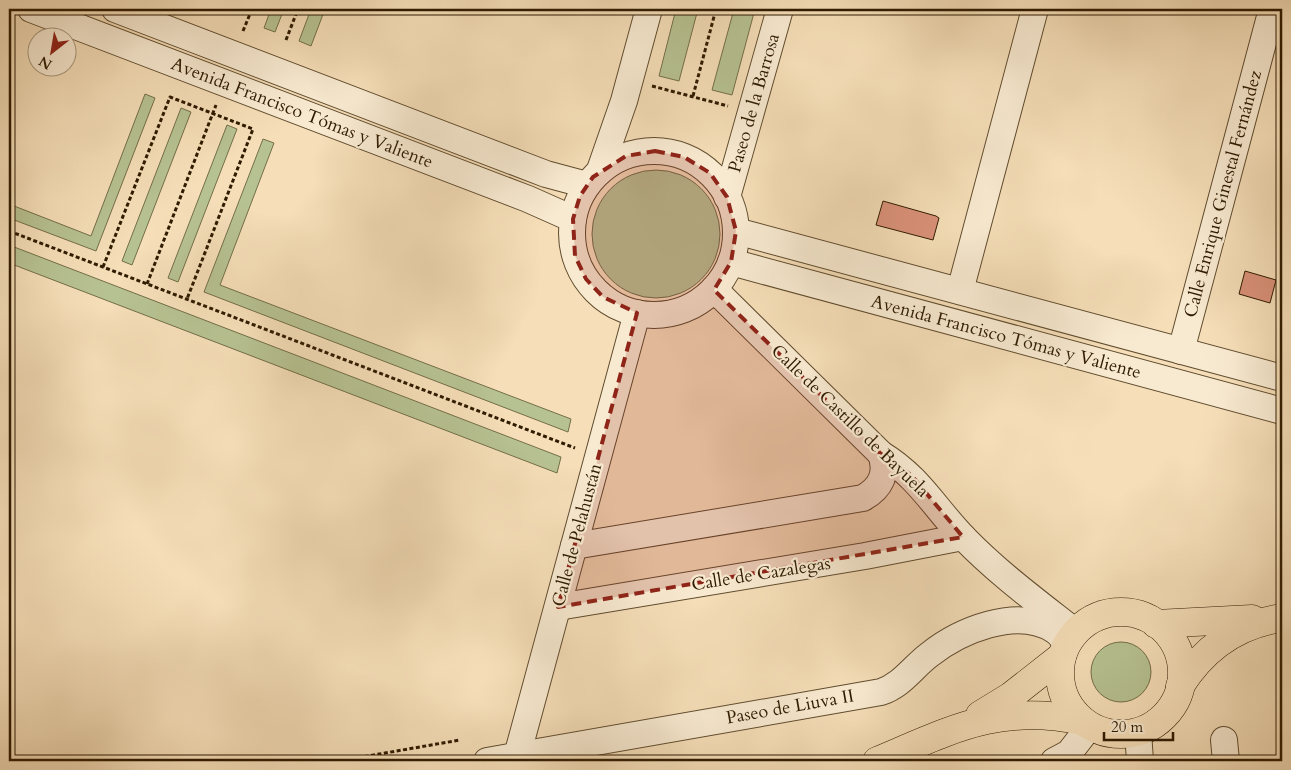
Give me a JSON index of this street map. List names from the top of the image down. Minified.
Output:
{"streets":{"street":["Paseo de la Barrosa","Avenida Francisco Tómas y Valiente","Calle Enrique Ginestal Fernández","Calle de Castillo de Bayuela","Calle de Pelahustán","Calle de Cazalegas","Paseo de Liuva II"]},"crossings":[["Paseo de la Barrosa","Avenida Francisco Tómas y Valiente"],["Paseo de la Barrosa","Calle de Castillo de Bayuela"],["Paseo de la Barrosa","Calle de Pelahustán"],["Avenida Francisco Tómas y Valiente","Calle Enrique Ginestal Fernández"],["Avenida Francisco Tómas y Valiente","Calle de Castillo de Bayuela"],["Avenida Francisco Tómas y Valiente","Calle de Pelahustán"],["Calle de Castillo de Bayuela","Calle de Pelahustán"],["Calle de Castillo de Bayuela","Calle de Cazalegas"],["Calle de Castillo de Bayuela","Paseo de Liuva II"],["Calle de Pelahustán","Calle de Cazalegas"],["Calle de Pelahustán","Paseo de Liuva II"]],"scale_bar":"20 m","north":"bottom left"}
